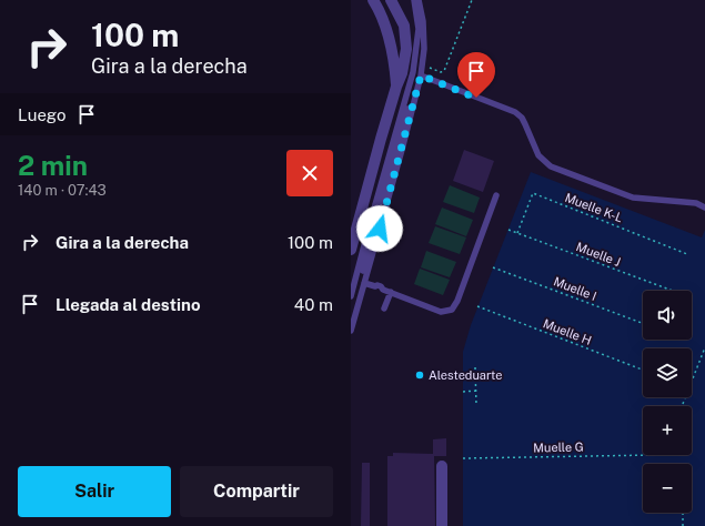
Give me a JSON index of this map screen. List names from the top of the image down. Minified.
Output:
{"streets":{"path":["Muelle K-L","Muelle J","Muelle I","Muelle H","Muelle G"]},"crossings":[["Muelle K-L","Muelle J"]],"places":["Alesteduarte"],"page":{"turn":["100 m","Gira a la derecha"],"then":"Luego","heading":["2 min","140 m · 07:43"],"list":[{"name":"Gira a la derecha","value":"100 m"},{"name":"Llegada al destino","value":"40 m"}],"map_buttons":["+","−"],"buttons":["Salir","Compartir"]}}
